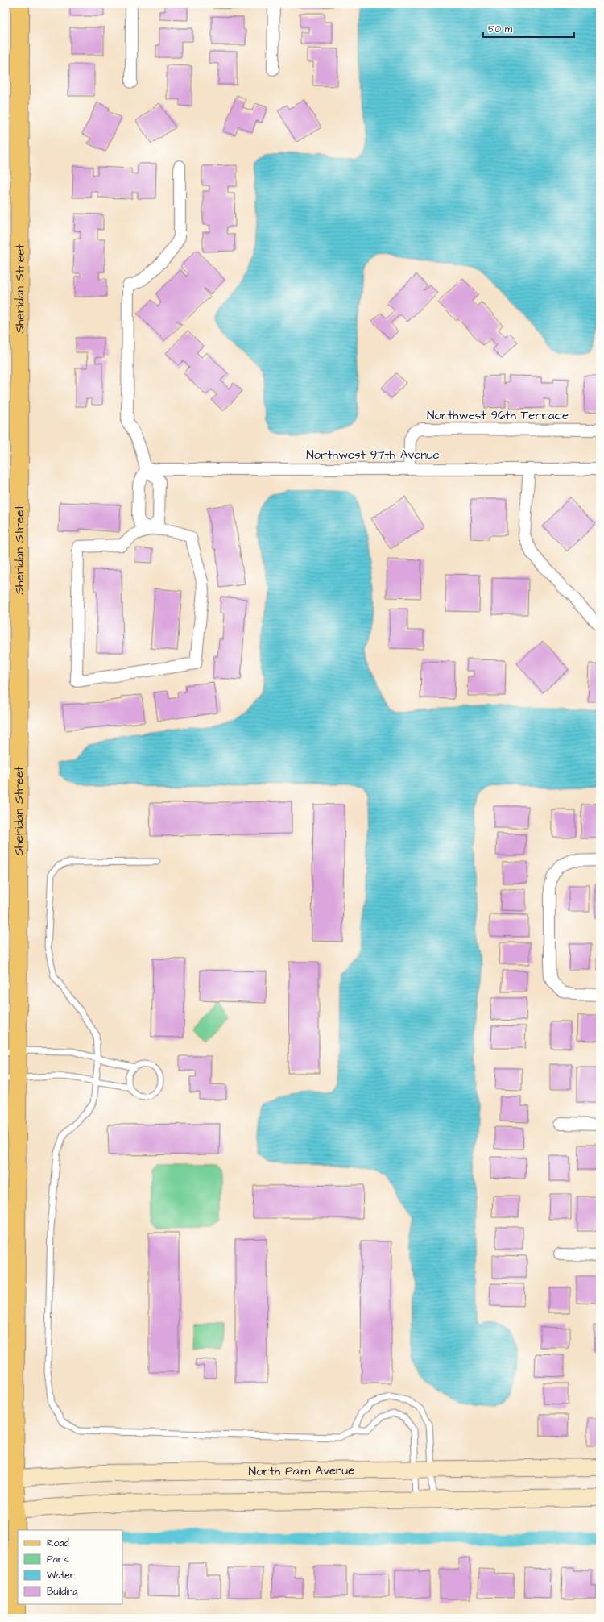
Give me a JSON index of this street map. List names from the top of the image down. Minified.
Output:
{"streets":{"main road":["Sheridan Street","North Palm Avenue"],"street":["Northwest 96th Terrace","Northwest 97th Avenue"]},"crossings":[["Sheridan Street","North Palm Avenue"],["Northwest 96th Terrace","Northwest 97th Avenue"]],"legend":["Road","Park","Water","Building"],"scale_bar":"50 m"}
